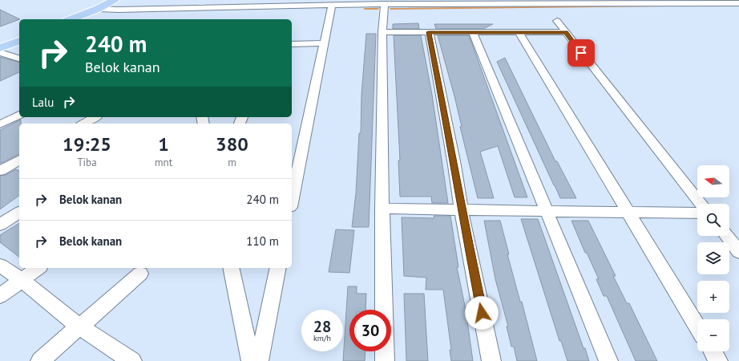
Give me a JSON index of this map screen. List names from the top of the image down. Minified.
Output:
{"north":"left","page":{"turn":["240 m","Belok kanan"],"then":"Lalu","eta":["19:25","Tiba","1","mnt","380","m"],"map_buttons":["+","−"],"list":[{"name":"Belok kanan","value":"240 m"},{"name":"Belok kanan","value":"110 m"}],"speed":"28 km/h","limit":"30"}}
